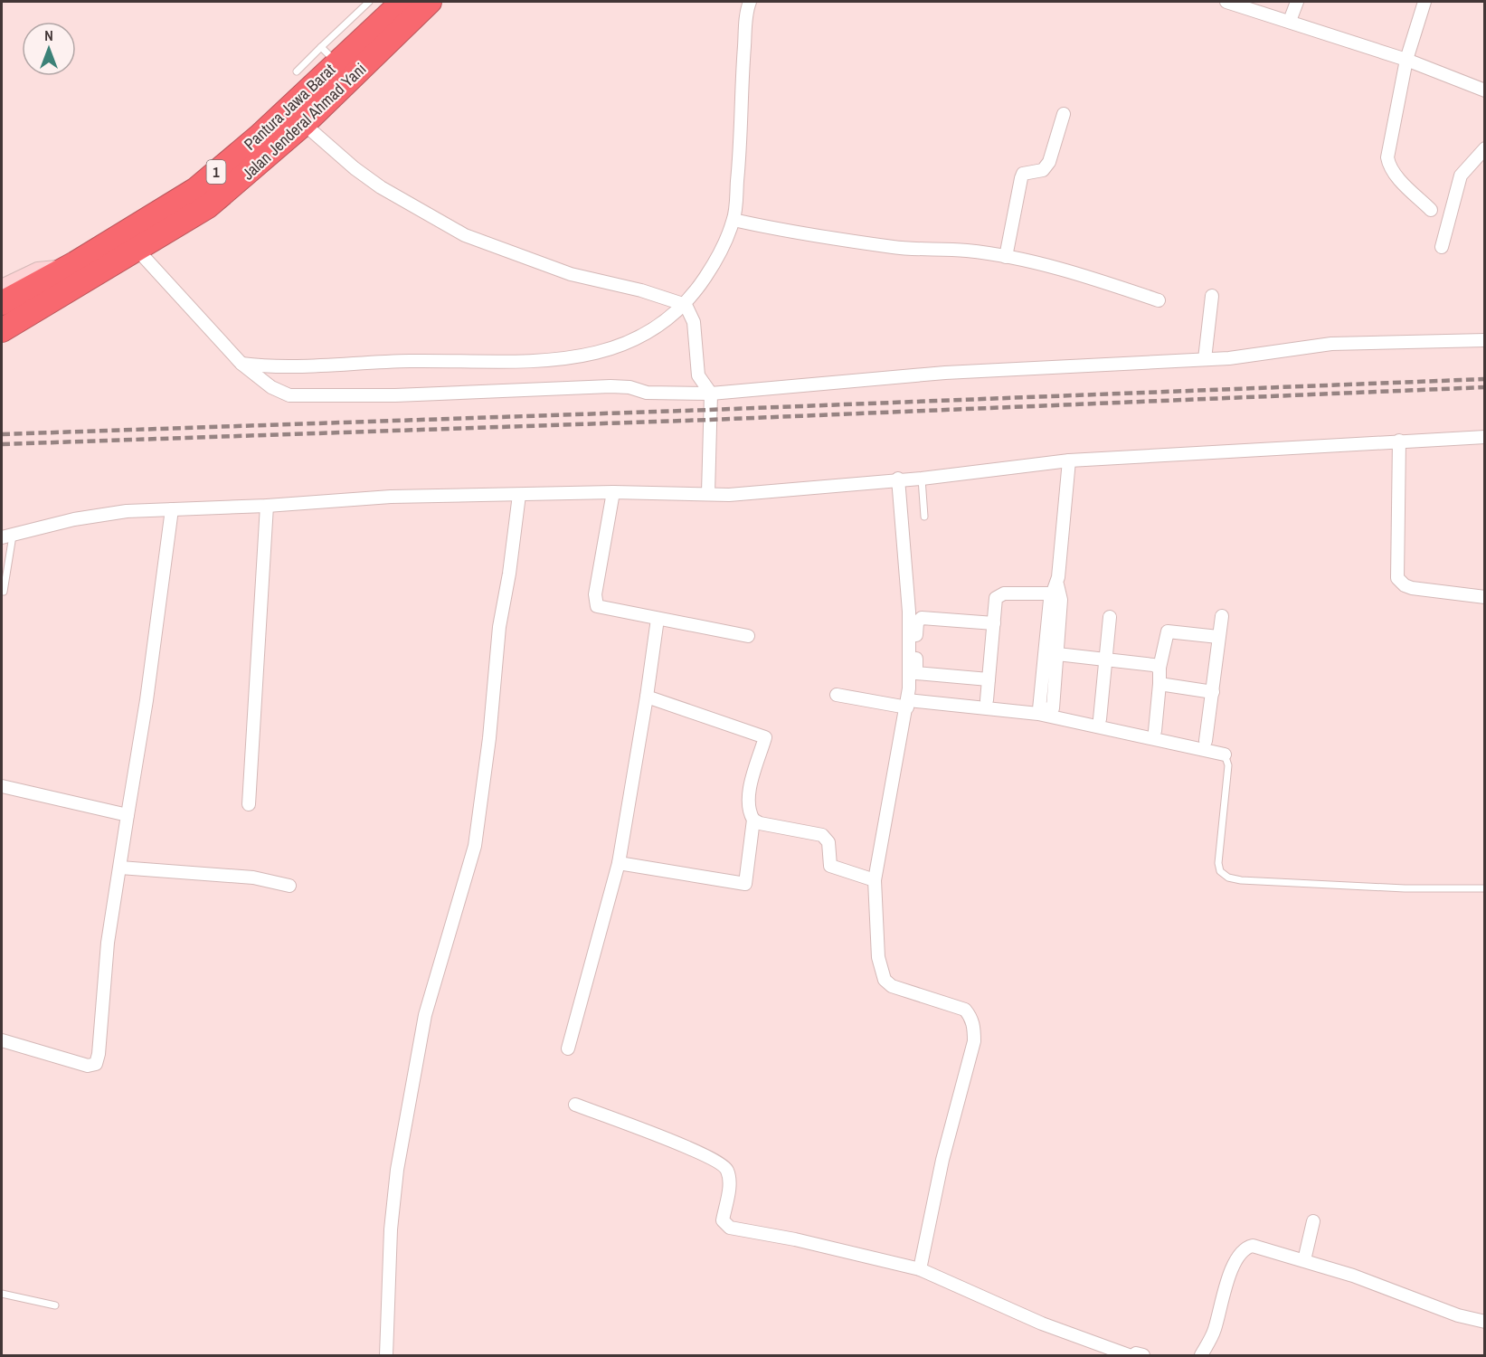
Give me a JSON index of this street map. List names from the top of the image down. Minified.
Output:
{"streets":{"highway":["Pantura Jawa Barat","Jalan Jenderal Ahmad Yani","1"]},"crossings":[["Pantura Jawa Barat","Jalan Jenderal Ahmad Yani"],["Pantura Jawa Barat","1"]],"north":"top"}
